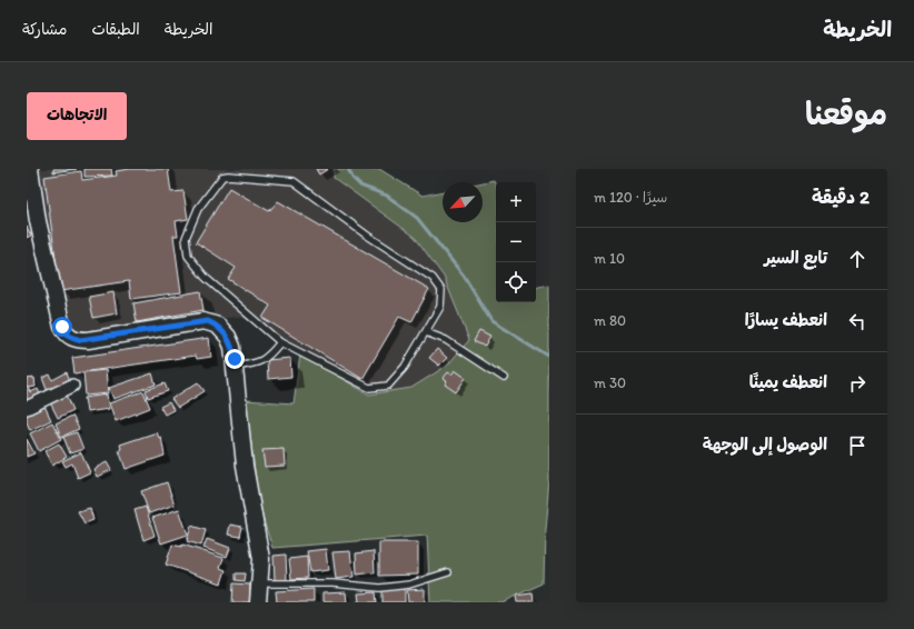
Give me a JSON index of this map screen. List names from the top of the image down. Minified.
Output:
{"north":"bottom left","page":{"header":"الخريطة","nav":["الخريطة","الطبقات","مشاركة"],"title":"موقعنا","buttons":"الاتجاهات","heading":["2 دقيقة","سيرًا · 120 m"],"map_buttons":["+","−"],"list":[["تابع السير","10 m"],["انعطف يسارًا","80 m"],["انعطف يمينًا","30 m"],"الوصول إلى الوجهة"]}}
